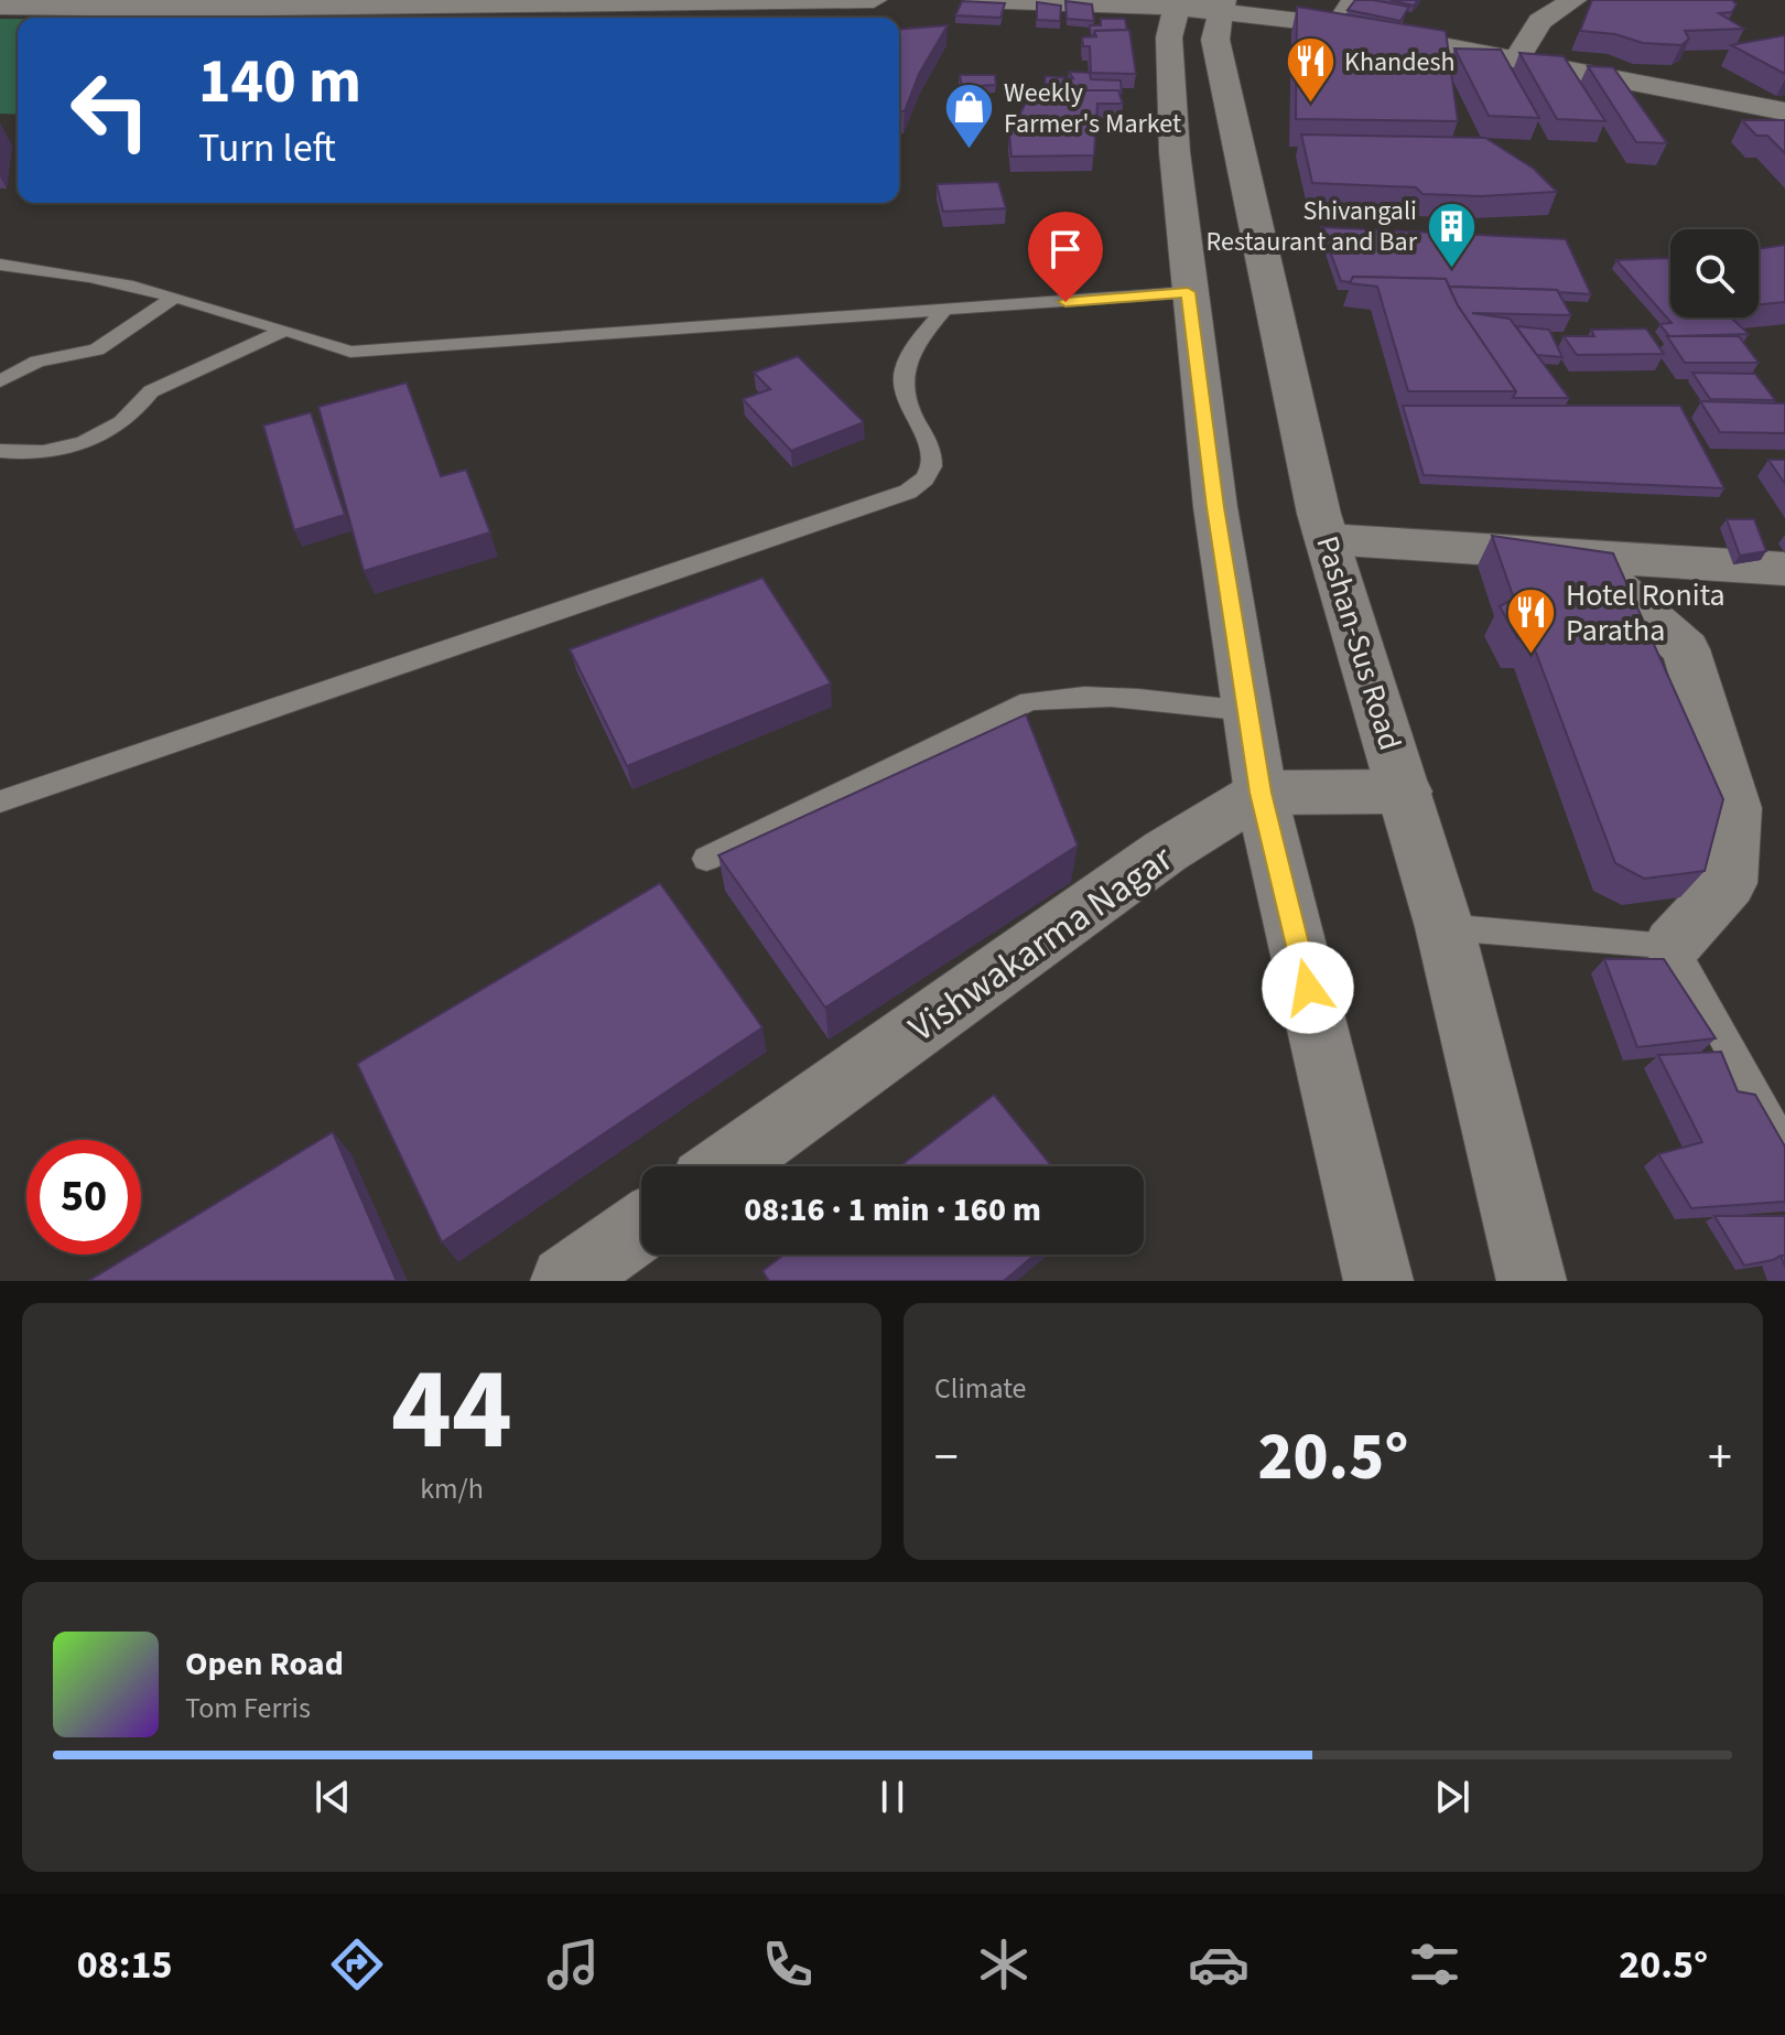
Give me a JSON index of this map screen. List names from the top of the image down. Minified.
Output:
{"streets":{"street":["Pashan-Sus Road","Vishwakarma Nagar"]},"places":{"restaurant":["Khandesh","Hotel Ronita Paratha"],"shop":["Weekly Farmer's Market"],"building":["Shivangali Restaurant and Bar"]},"page":{"turn":["140 m","Turn left"],"limit":"50","trip":"08:16 · 1 min · 160 m","tile":[["44","km/h"],"Climate"],"heat":["−","20.5°","+"],"song":["Open Road","Tom Ferris"],"tabs":["08:15","20.5°"]}}
